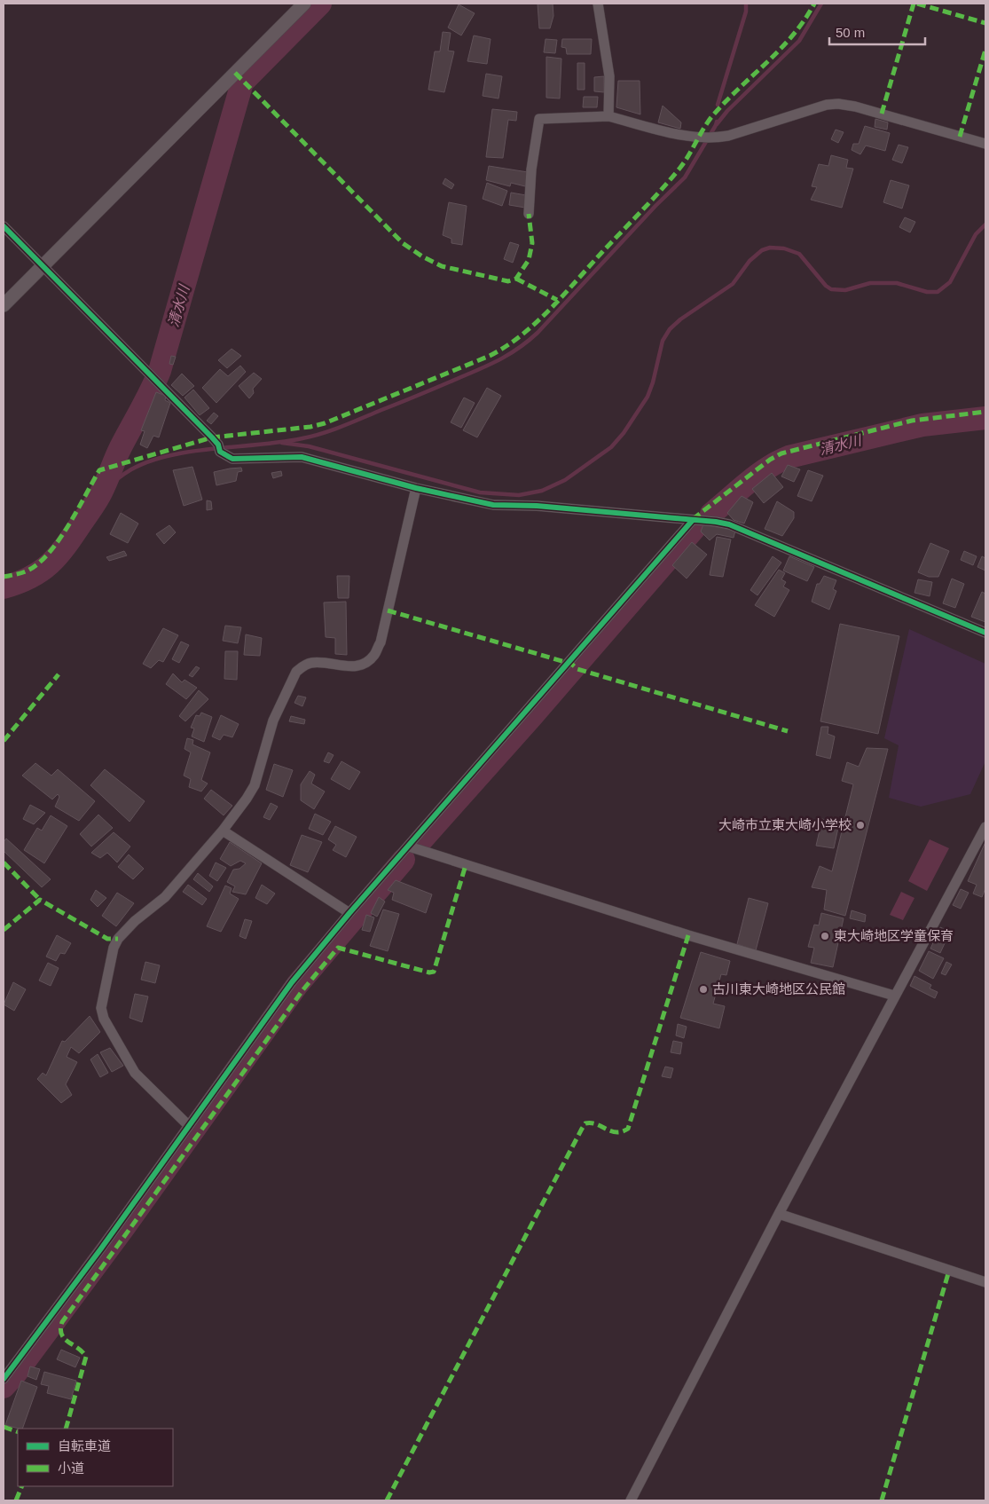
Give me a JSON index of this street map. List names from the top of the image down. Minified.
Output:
{"water":["清水川"],"places":["大崎市立東大崎小学校","東大崎地区学童保育","古川東大崎地区公民館"],"legend":["自転車道","小道"],"scale_bar":"50 m"}
